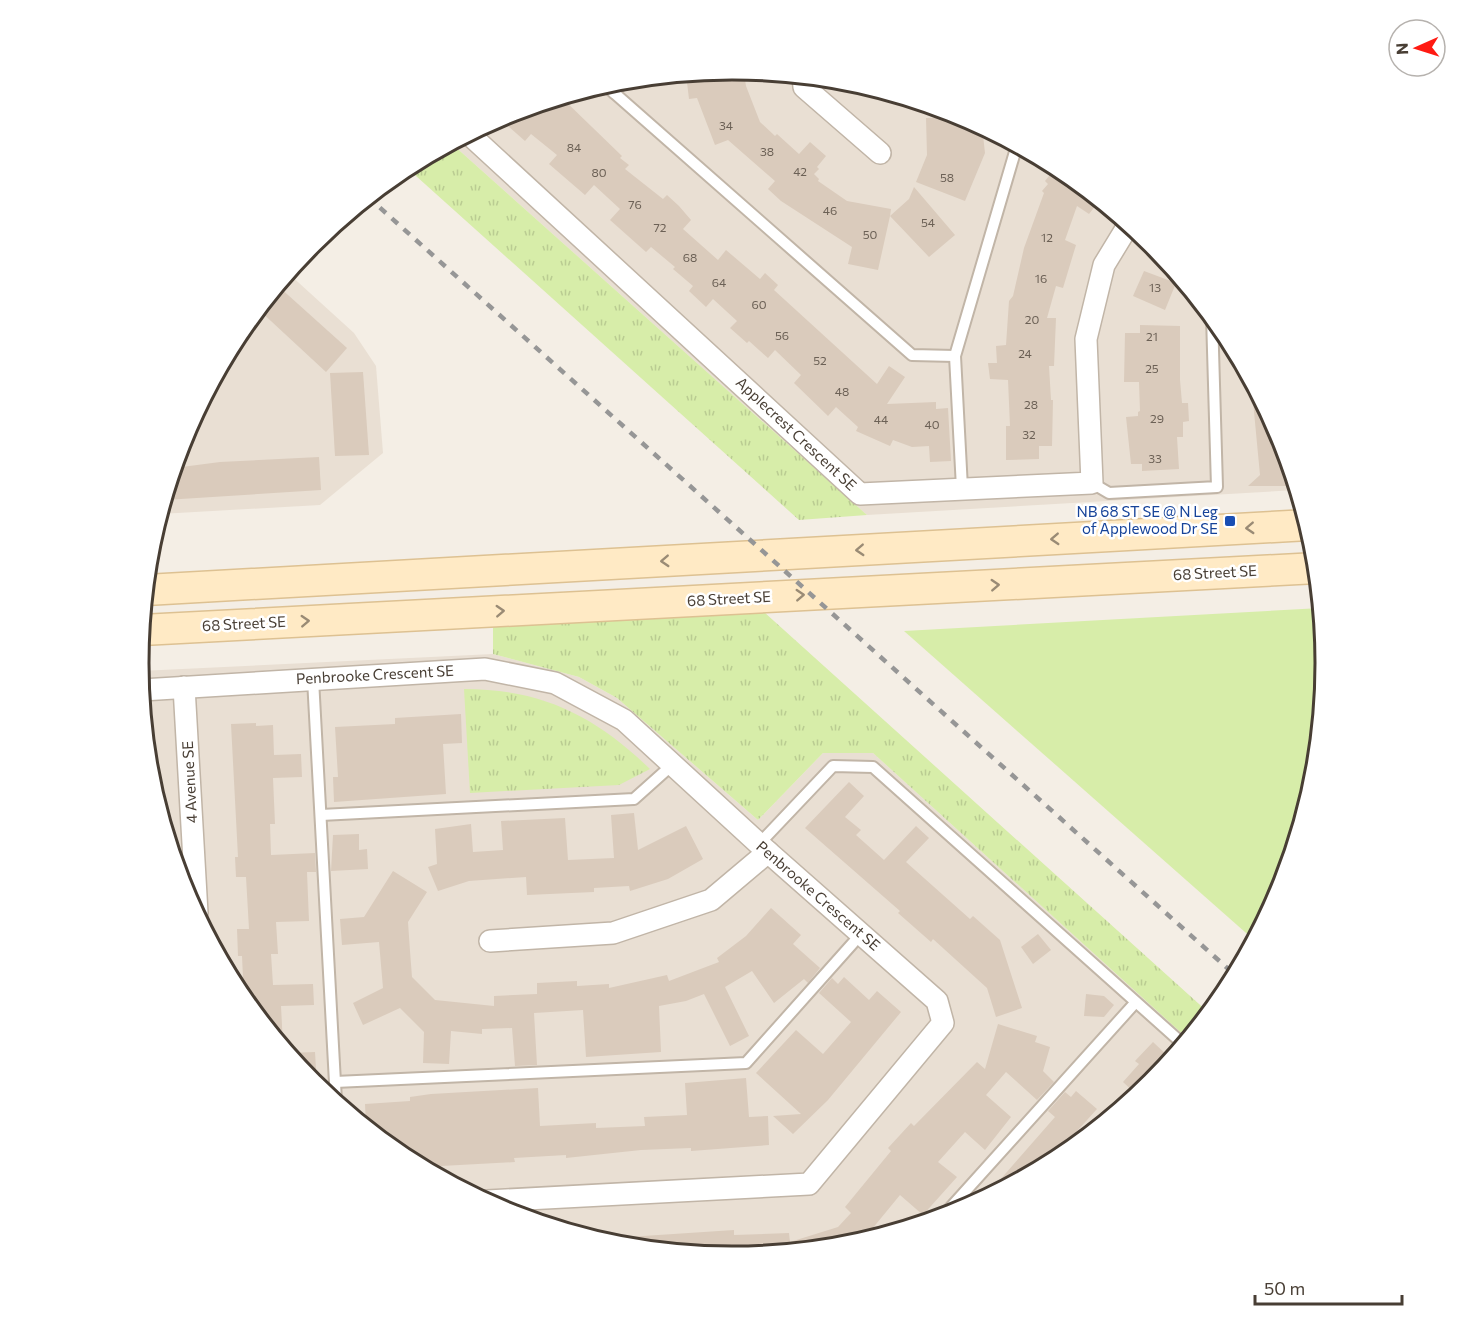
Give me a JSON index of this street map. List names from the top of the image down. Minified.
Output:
{"streets":{"main road":["68 Street SE"],"street":["Applecrest Crescent SE","Penbrooke Crescent SE","4 Avenue SE"]},"crossings":[["Penbrooke Crescent SE","4 Avenue SE"]],"places":{"transit":["NB 68 ST SE @ N Leg of Applewood Dr SE"]},"house_numbers":["34","84","38","42","80","58","76","46","54","72","50","12","68","16","64","13","60","20","56","21","24","52","25","48","28","29","44","40","32","33"],"scale_bar":"50 m","north":"left"}
